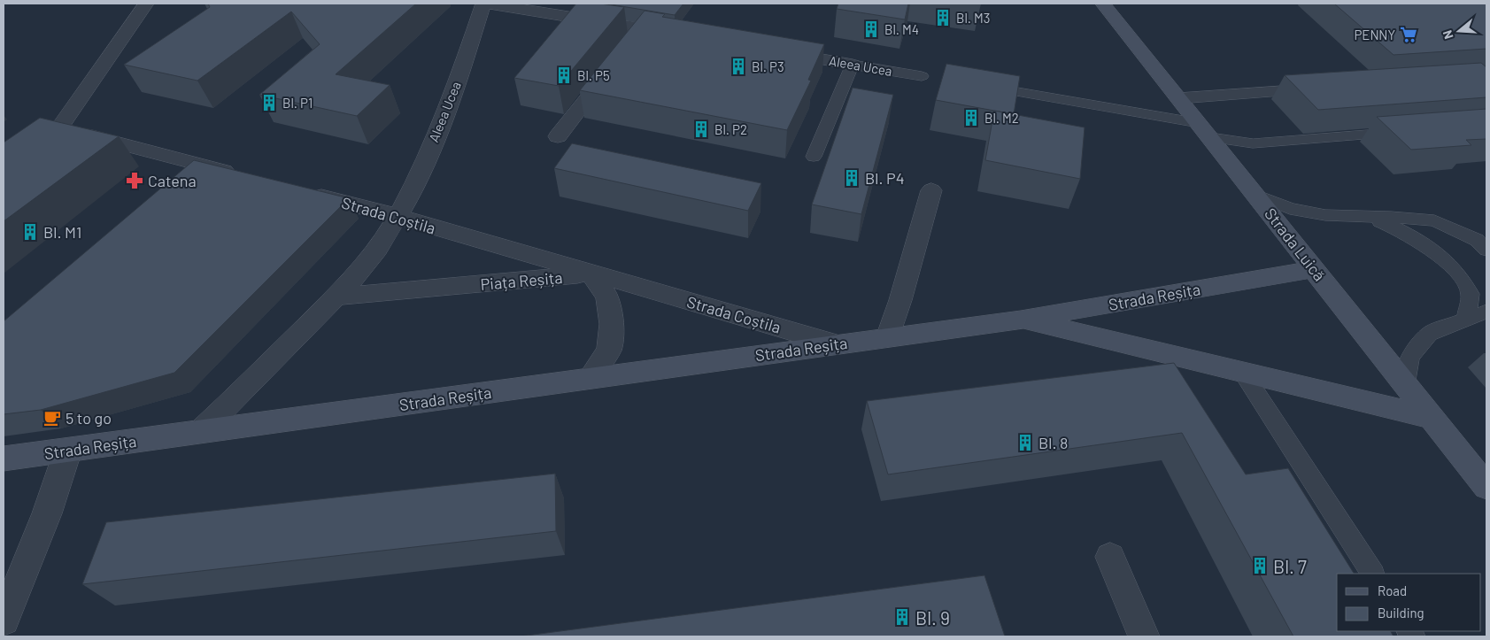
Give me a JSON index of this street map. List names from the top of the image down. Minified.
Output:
{"streets":{"street":["Aleea Ucea","Strada Coștila","Strada Luică","Piața Reșița","Strada Reșița"]},"crossings":[["Aleea Ucea","Strada Coștila"],["Strada Coștila","Piața Reșița"],["Strada Coștila","Strada Reșița"],["Strada Luică","Strada Reșița"]],"places":{"building":["Bl. M3","Bl. M4","Bl. P3","Bl. P5","Bl. P1","Bl. M2","Bl. P2","Bl. P4","Bl. M1","Bl. 8","Bl. 7","Bl. 9"],"supermarket":["PENNY"],"pharmacy":["Catena"],"cafe":["5 to go"]},"legend":["Road","Building"],"north":"left"}
